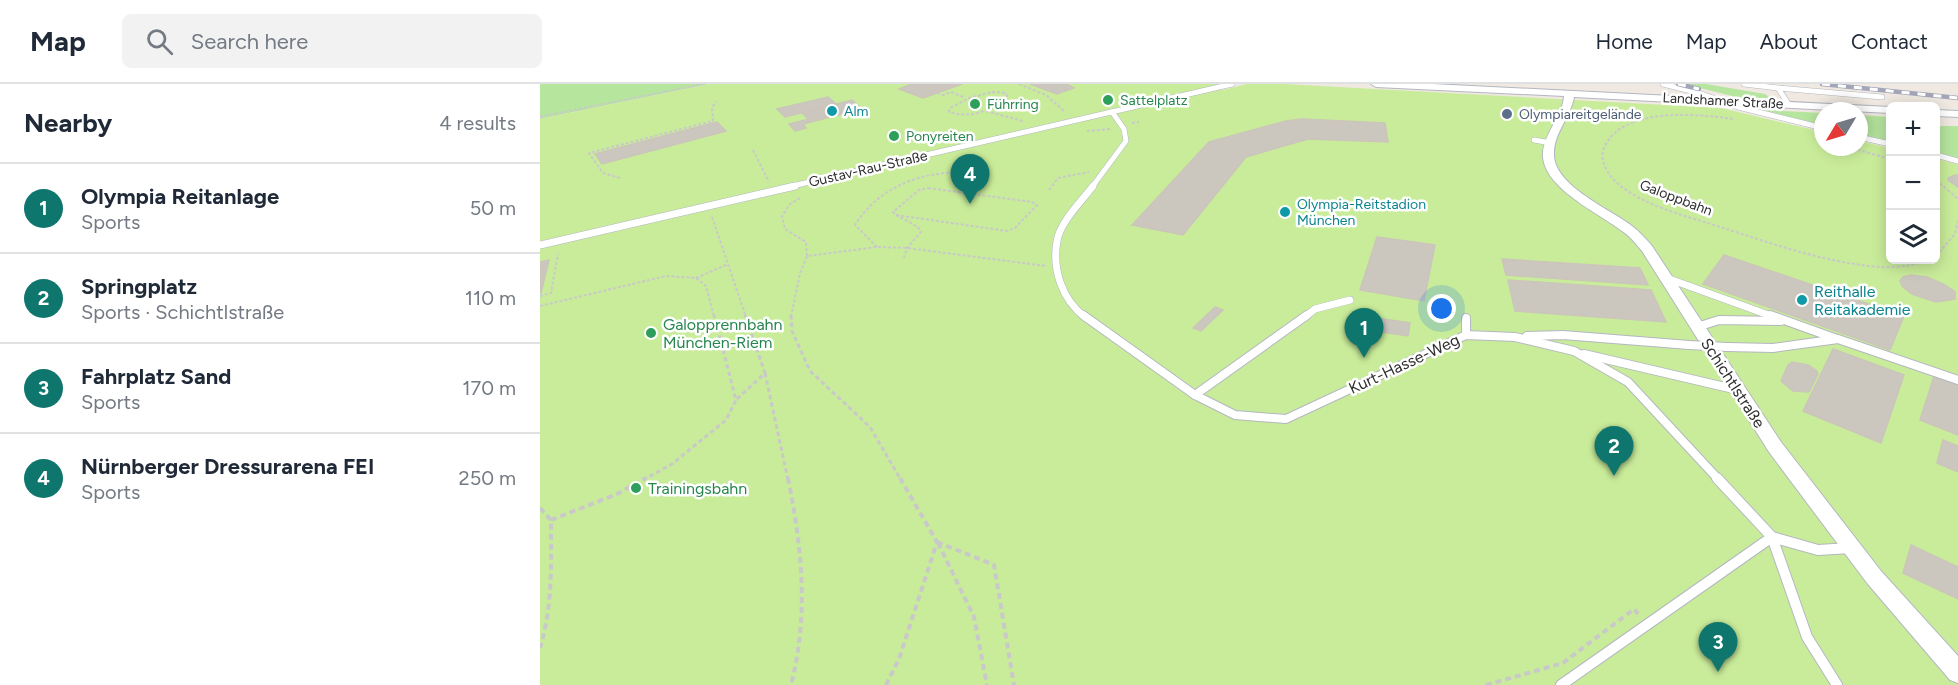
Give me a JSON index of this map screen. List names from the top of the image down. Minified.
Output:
{"streets":{"street":["Landshamer Straße","Schichtlstraße"],"lane":["Gustav-Rau-Straße","Kurt-Hasse-Weg"],"path":["Galoppbahn"]},"crossings":[["Landshamer Straße","Schichtlstraße"]],"places":["Sattelplatz","Führring","Alm","Olympiareitgelände","Ponyreiten","Olympia-Reitstadion München","Reithalle Reitakademie","Galopprennbahn München-Riem","Trainingsbahn"],"north":"bottom left","page":{"header":"Map","search":"Search here","nav":["Home","Map","About","Contact"],"heading":["Nearby","4 results"],"map_buttons":["+","−"],"pins":["4","1","2","3"],"list":[{"mark":"1","name":"Olympia Reitanlage","note":"Sports","value":"50 m"},{"mark":"2","name":"Springplatz","note":"Sports · Schichtlstraße","value":"110 m"},{"mark":"3","name":"Fahrplatz Sand","note":"Sports","value":"170 m"},{"mark":"4","name":"Nürnberger Dressurarena FEI","note":"Sports","value":"250 m"}]}}
